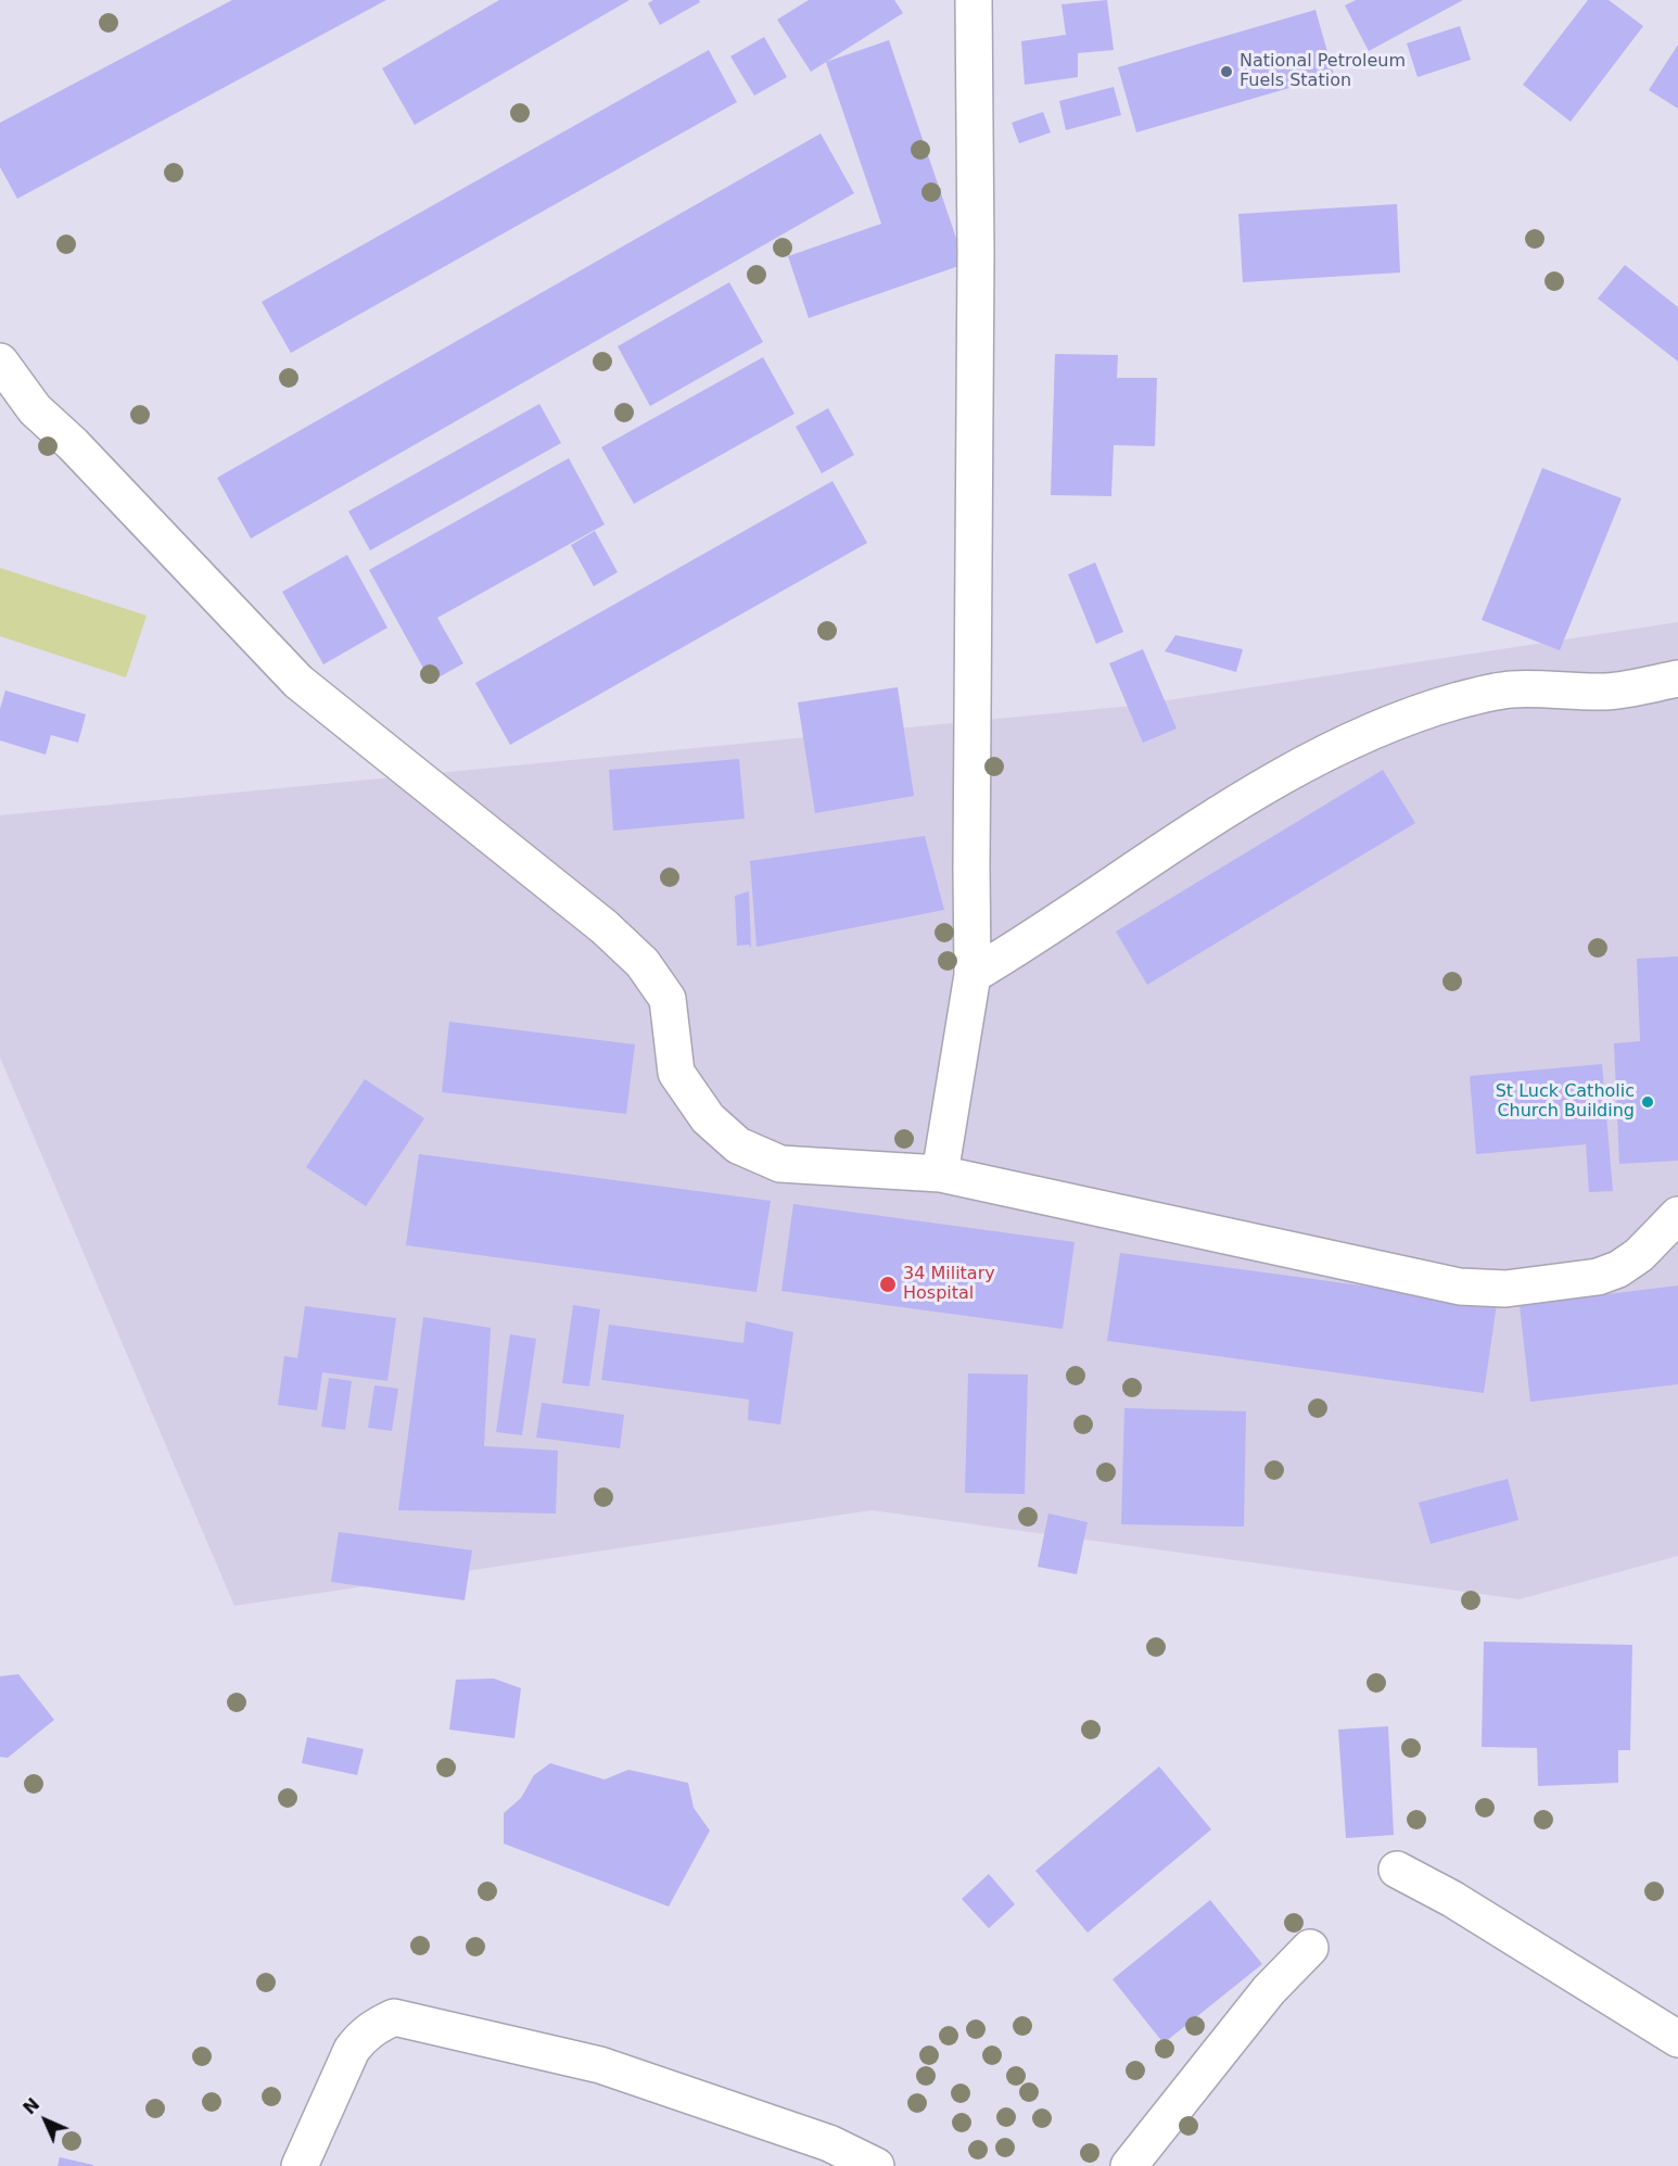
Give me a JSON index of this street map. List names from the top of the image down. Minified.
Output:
{"places":["National Petroleum Fuels Station","St Luck Catholic Church Building","34 Military Hospital"],"north":"top left"}
